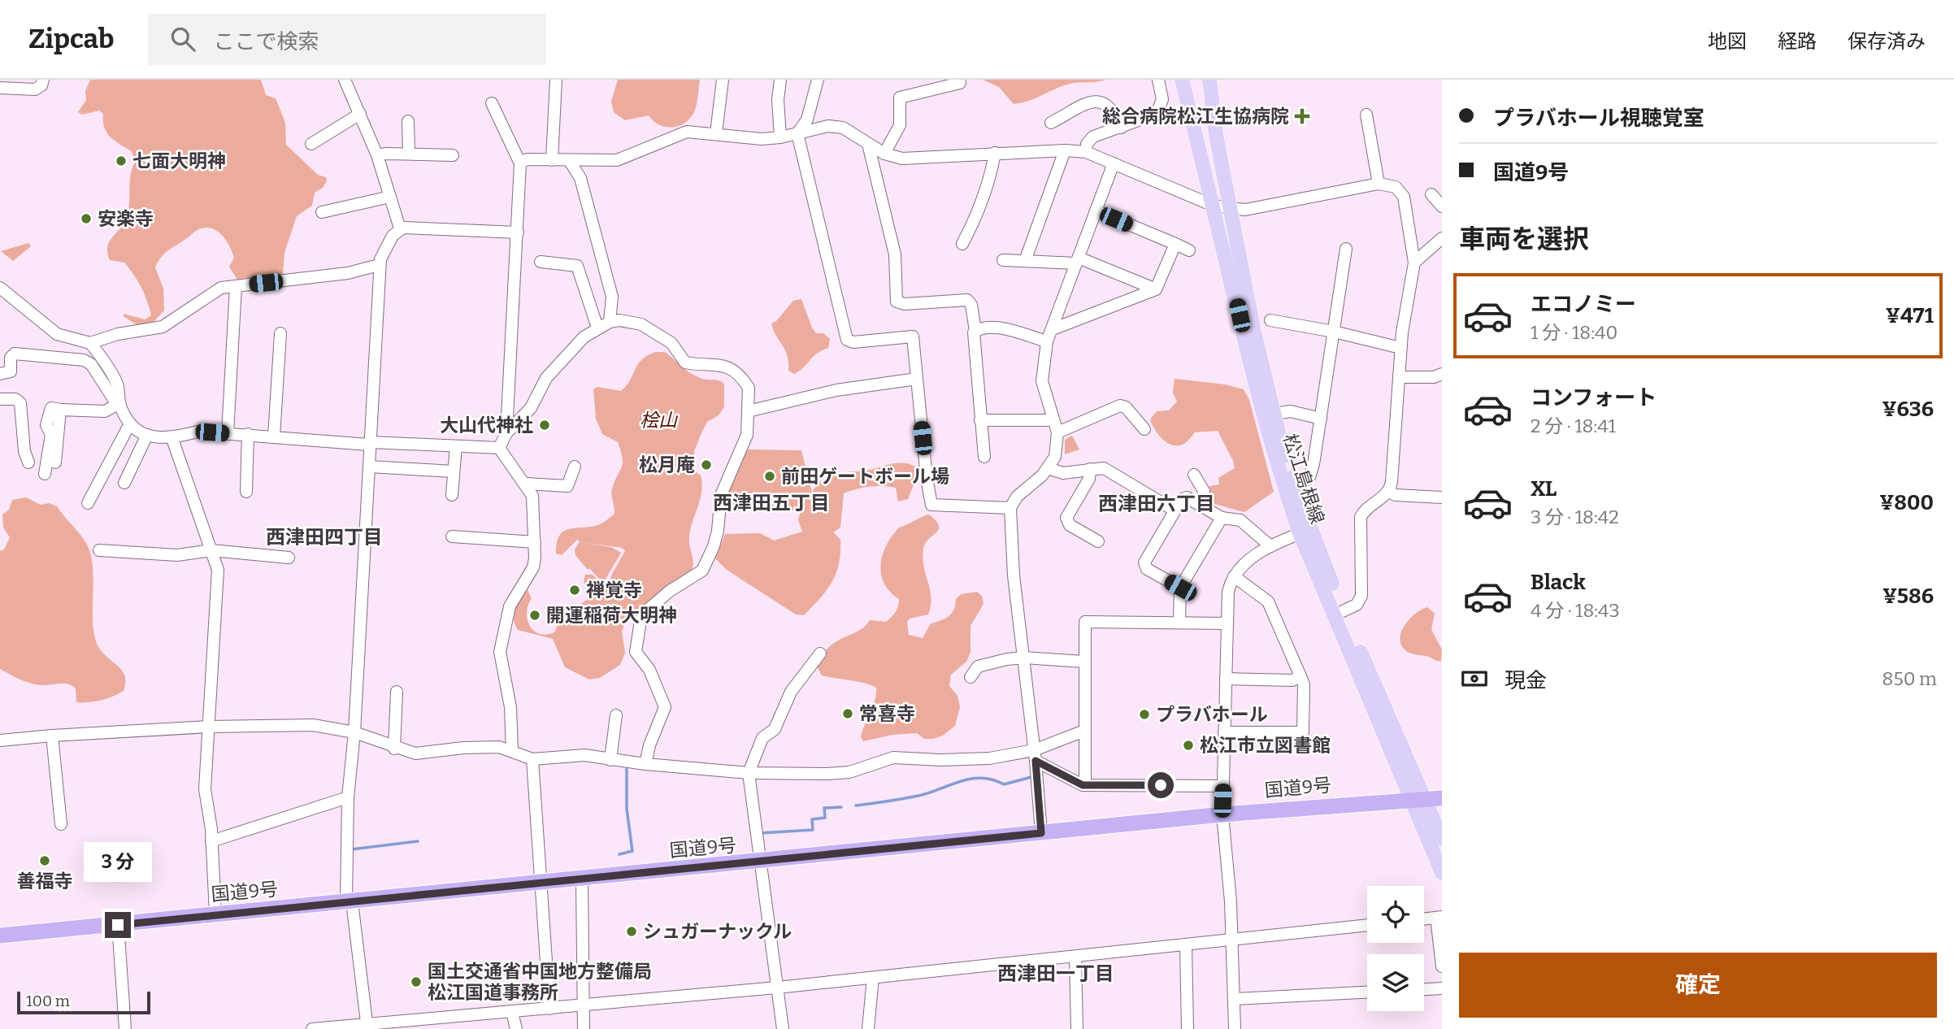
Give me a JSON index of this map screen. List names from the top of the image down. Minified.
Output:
{"streets":{"highway":["国道9号"],"main road":["松江島根線"]},"crossings":[["松江島根線","国道9号"]],"districts":["西津田五丁目","西津田六丁目","西津田四丁目","西津田一丁目"],"parks":["桧山"],"places":{"health":["総合病院松江生協病院"],"other":["七面大明神","安楽寺","大山代神社","松月庵","前田ゲートボール場","禅覚寺","開運稲荷大明神","常喜寺","プラバホール","松江市立図書館","善福寺","シュガーナックル","国土交通省中国地方整備局 松江国道事務所"]},"scale_bar":"100 m","page":{"header":"Zipcab","search":"ここで検索","nav":["地図","経路","保存済み"],"banner":["プラバホール視聴覚室","国道9号"],"heading":"車両を選択","list":[{"name":"エコノミー","note":"1 分 · 18:40","value":"¥471"},{"name":"コンフォート","note":"2 分 · 18:41","value":"¥636"},{"name":"XL","note":"3 分 · 18:42","value":"¥800"},{"name":"Black","note":"4 分 · 18:43","value":"¥586"}],"pay":["現金","850 m"],"bubble":"3 分","buttons":"確定","scale":"100 m"}}
